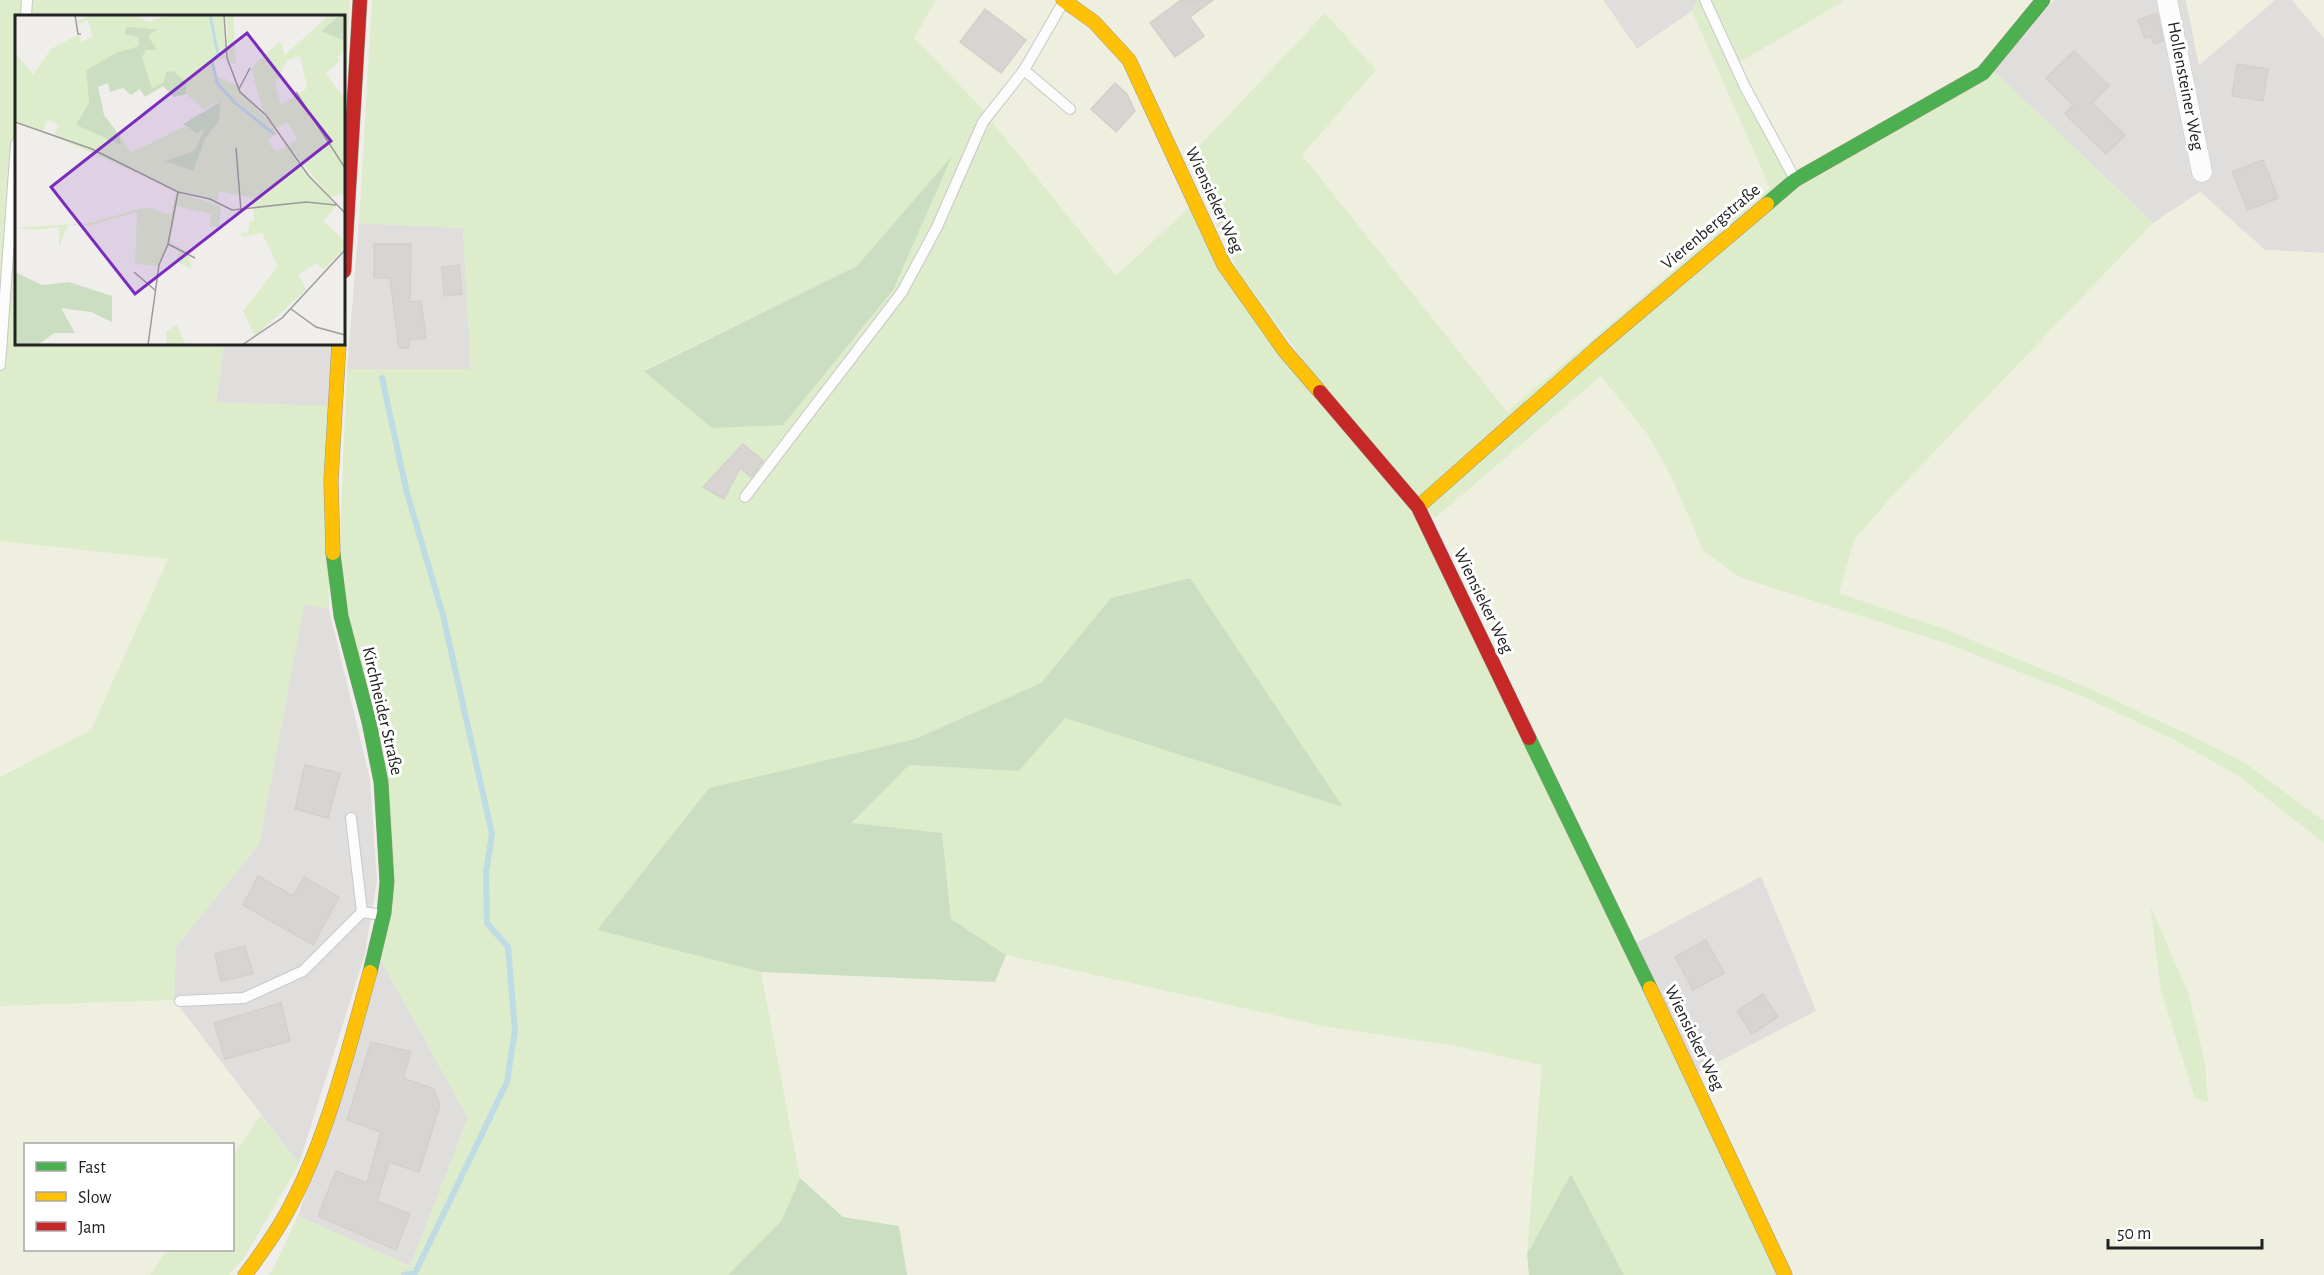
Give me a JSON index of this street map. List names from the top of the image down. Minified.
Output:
{"streets":{"street":["Hollensteiner Weg","Wiensieker Weg","Vierenbergstraße","Kirchheider Straße"]},"crossings":[["Wiensieker Weg","Vierenbergstraße"]],"legend":["Fast","Slow","Jam"],"scale_bar":"50 m"}
